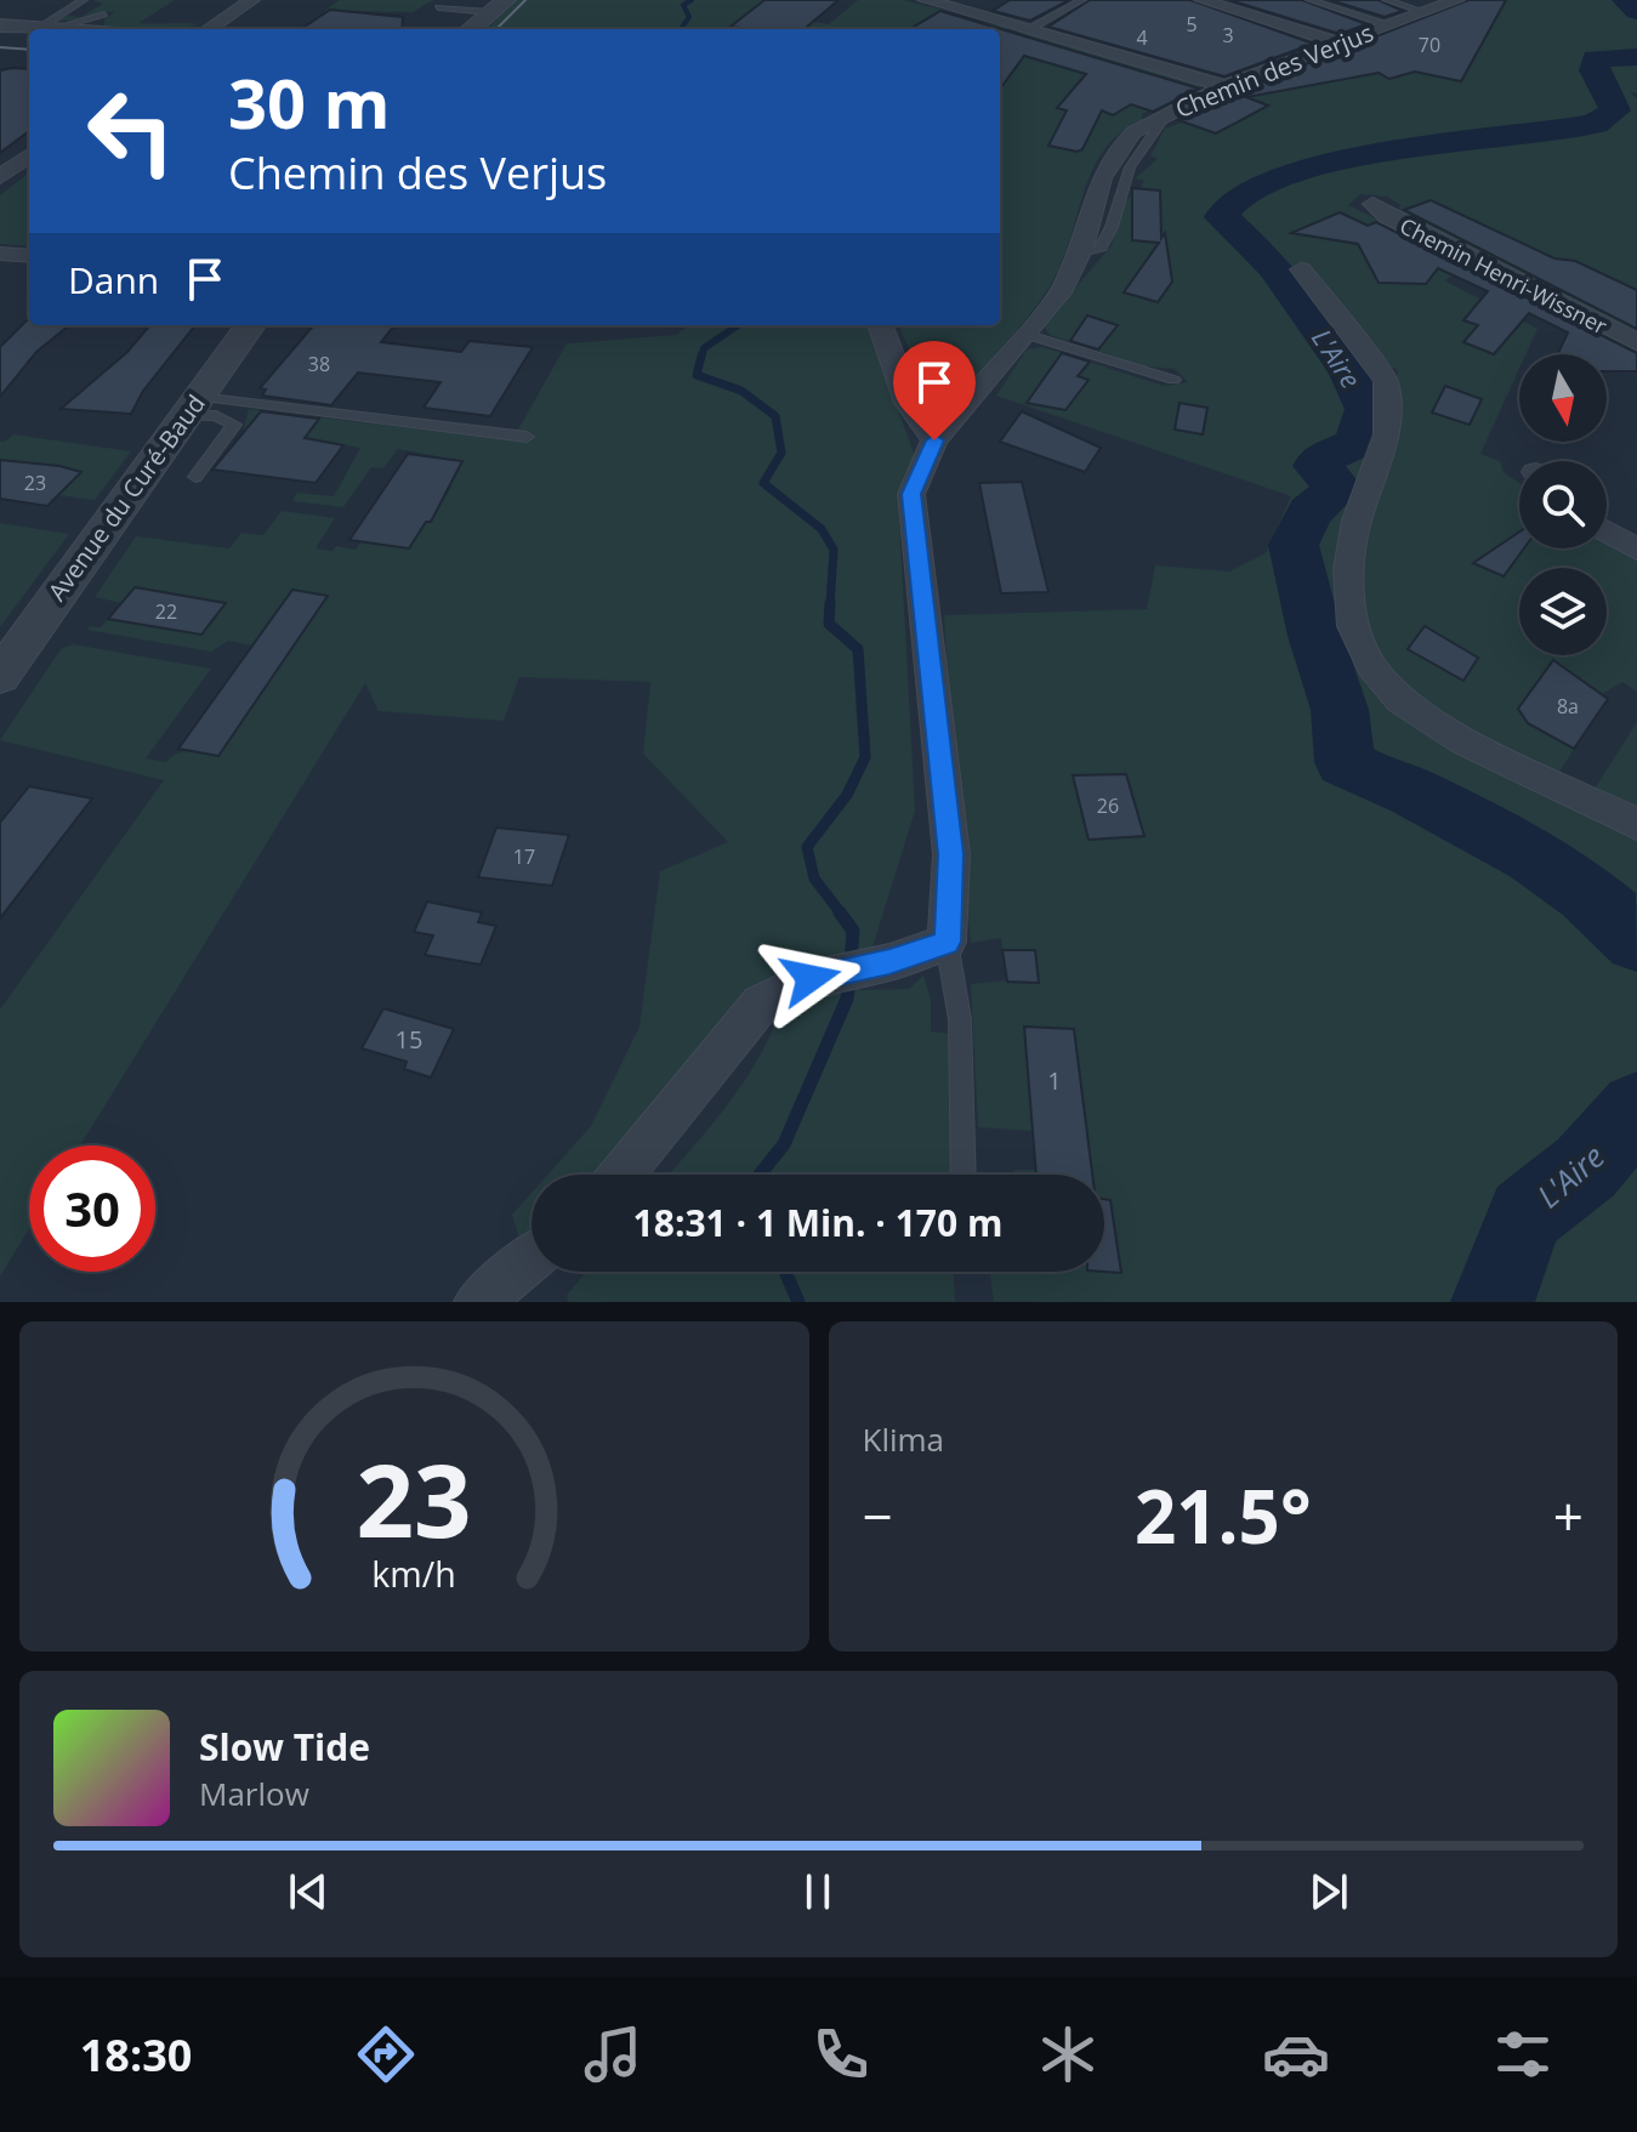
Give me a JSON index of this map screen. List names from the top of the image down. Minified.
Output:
{"streets":{"street":["Chemin des Verjus","Chemin Henri-Wissner","Avenue du Curé-Baud"]},"water":["L'Aire"],"house_numbers":["5","3","4","70","38","23","22","8a","26","17","15","1"],"north":"bottom","page":{"turn":["30 m","Chemin des Verjus"],"then":"Dann","limit":"30","trip":"18:31 · 1 Min. · 170 m","tile":"Klima","heat":["−","21.5°","+"],"song":["Slow Tide","Marlow"],"tabs":"18:30","gauge":["23","km/h"]}}
